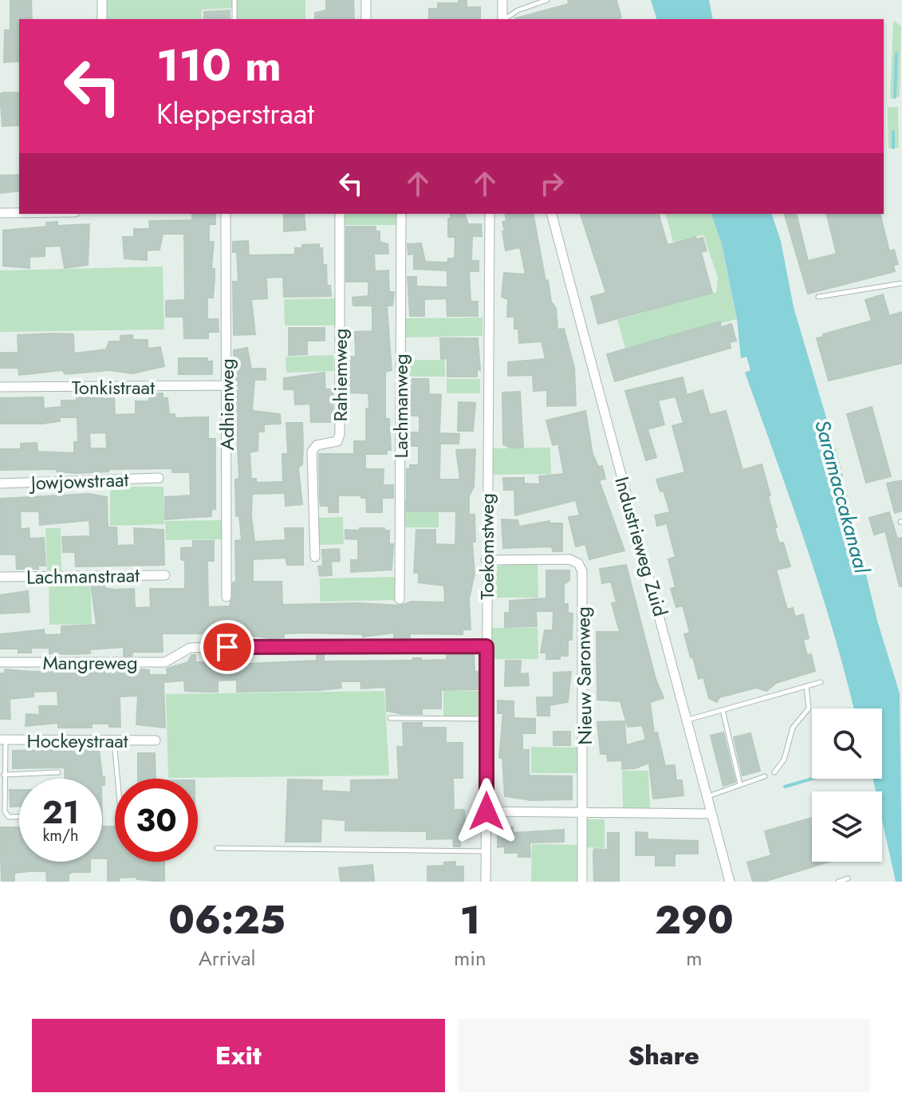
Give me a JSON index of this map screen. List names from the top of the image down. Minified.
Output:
{"streets":{"street":["Rahiemweg","Tonkistraat","Adhienweg","Lachmanweg","Jowjowstraat","Toekomstweg","Industrieweg Zuid","Lachmanstraat","Mangreweg","Nieuw Saronweg","Hockeystraat"]},"crossings":[["Tonkistraat","Adhienweg"],["Toekomstweg","Mangreweg"],["Toekomstweg","Nieuw Saronweg"]],"water":["Saramaccakanaal"],"page":{"turn":["110 m","Klepperstraat"],"speed":"21 km/h","limit":"30","eta":["06:25","Arrival","1","min","290","m"],"buttons":["Exit","Share"]}}
